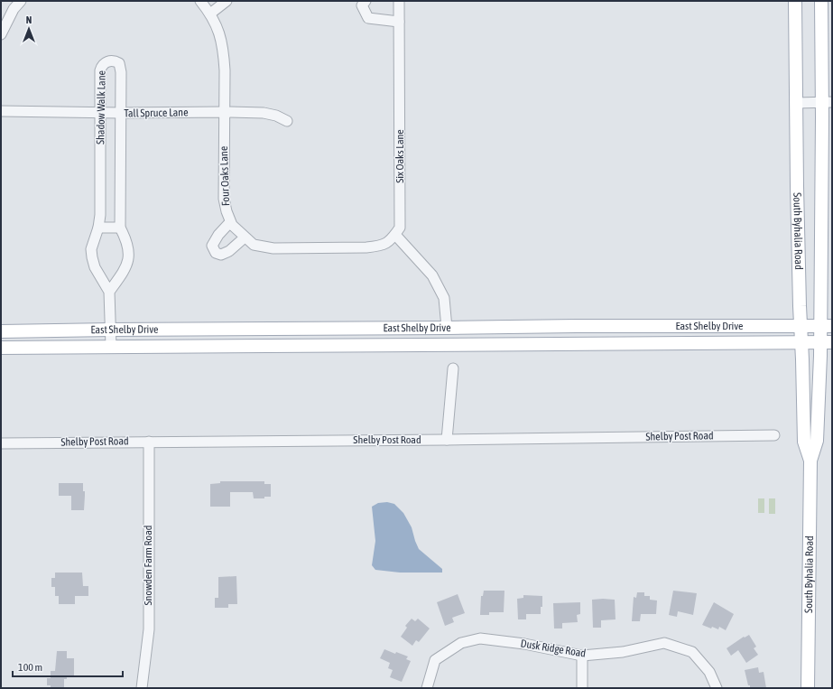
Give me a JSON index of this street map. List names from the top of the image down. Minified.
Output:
{"streets":{"main road":["South Byhalia Road","East Shelby Drive"],"street":["Shadow Walk Lane","Tall Spruce Lane","Six Oaks Lane","Four Oaks Lane","Shelby Post Road","Snowden Farm Road","Dusk Ridge Road"]},"crossings":[["Shadow Walk Lane","Tall Spruce Lane"],["Shadow Walk Lane","East Shelby Drive"],["Tall Spruce Lane","Four Oaks Lane"],["Six Oaks Lane","Four Oaks Lane"],["South Byhalia Road","East Shelby Drive"],["Shelby Post Road","Snowden Farm Road"]],"scale_bar":"100 m","north":"top"}
